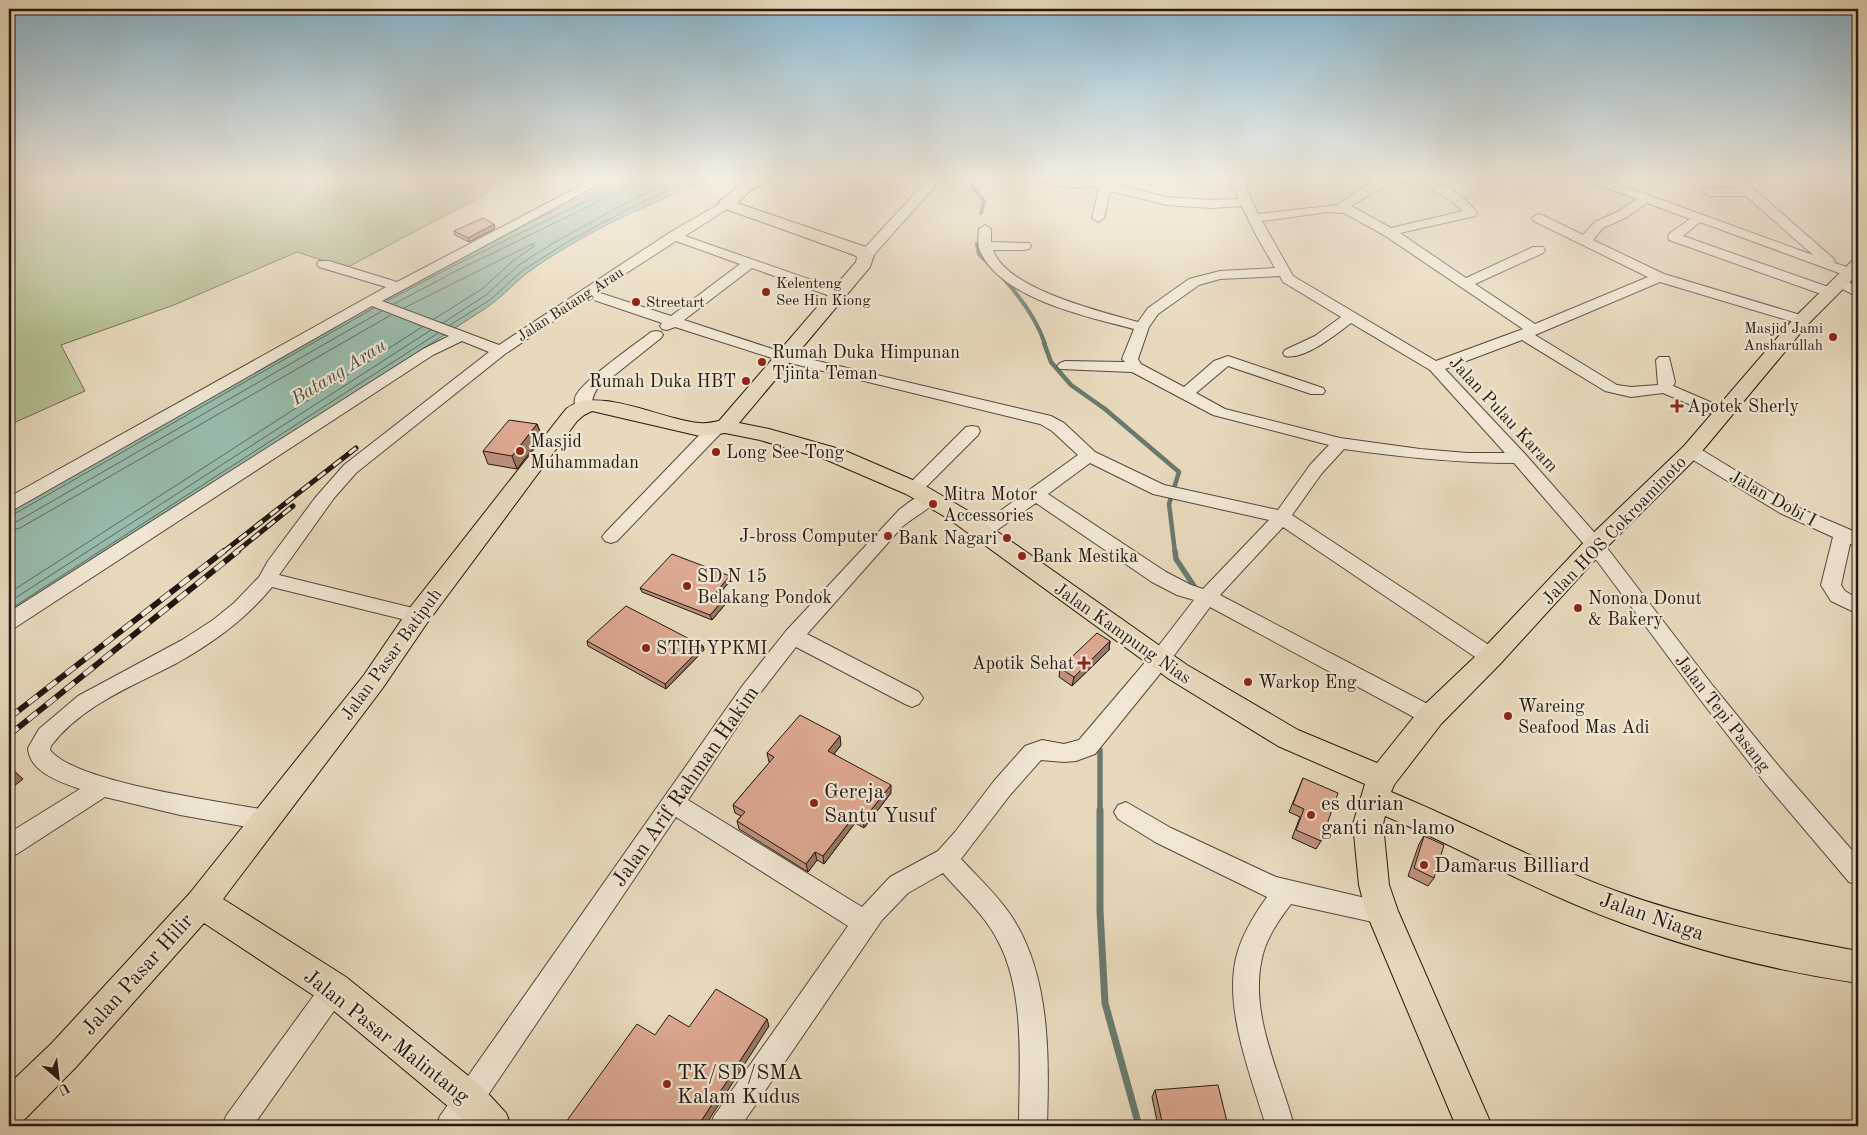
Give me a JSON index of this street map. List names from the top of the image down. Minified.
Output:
{"streets":{"main road":["Jalan HOS Cokroaminoto","Jalan Kampung Nias","Jalan Pasar Batipuh","Jalan Niaga","Jalan Pasar Hilir","Jalan Pasar Malintang"],"street":["Jalan Batang Arau","Jalan Pulau Karam","Jalan Dobi I","Jalan Tepi Pasang","Jalan Arif Rahman Hakim"]},"crossings":[["Jalan Pulau Karam","Jalan HOS Cokroaminoto"],["Jalan Pulau Karam","Jalan Tepi Pasang"],["Jalan Dobi I","Jalan HOS Cokroaminoto"],["Jalan HOS Cokroaminoto","Jalan Kampung Nias"],["Jalan HOS Cokroaminoto","Jalan Tepi Pasang"],["Jalan HOS Cokroaminoto","Jalan Niaga"],["Jalan Kampung Nias","Jalan Pasar Batipuh"],["Jalan Kampung Nias","Jalan Arif Rahman Hakim"],["Jalan Kampung Nias","Jalan Niaga"],["Jalan Pasar Batipuh","Jalan Pasar Hilir"],["Jalan Pasar Batipuh","Jalan Pasar Malintang"],["Jalan Arif Rahman Hakim","Jalan Pasar Malintang"],["Jalan Pasar Hilir","Jalan Pasar Malintang"]],"water":["Batang Arau"],"places":{"other":["Kelenteng See Hin Kiong","Streetart","Masjid Jami Ansharullah","Rumah Duka Himpunan Tjinta Teman","Rumah Duka HBT","Masjid Muhammadan","Long See Tong","Mitra Motor Accessories","J-bross Computer","Bank Nagari","Bank Mestika","SD N 15 Belakang Pondok","Nonona Donut & Bakery","STIH YPKMI","Warkop Eng","Wareing Seafood Mas Adi","Gereja Santu Yusuf","es durian ganti nan lamo","Damarus Billiard","TK/SD/SMA Kalam Kudus"],"health":["Apotek Sherly","Apotik Sehat"]},"north":"bottom right"}
